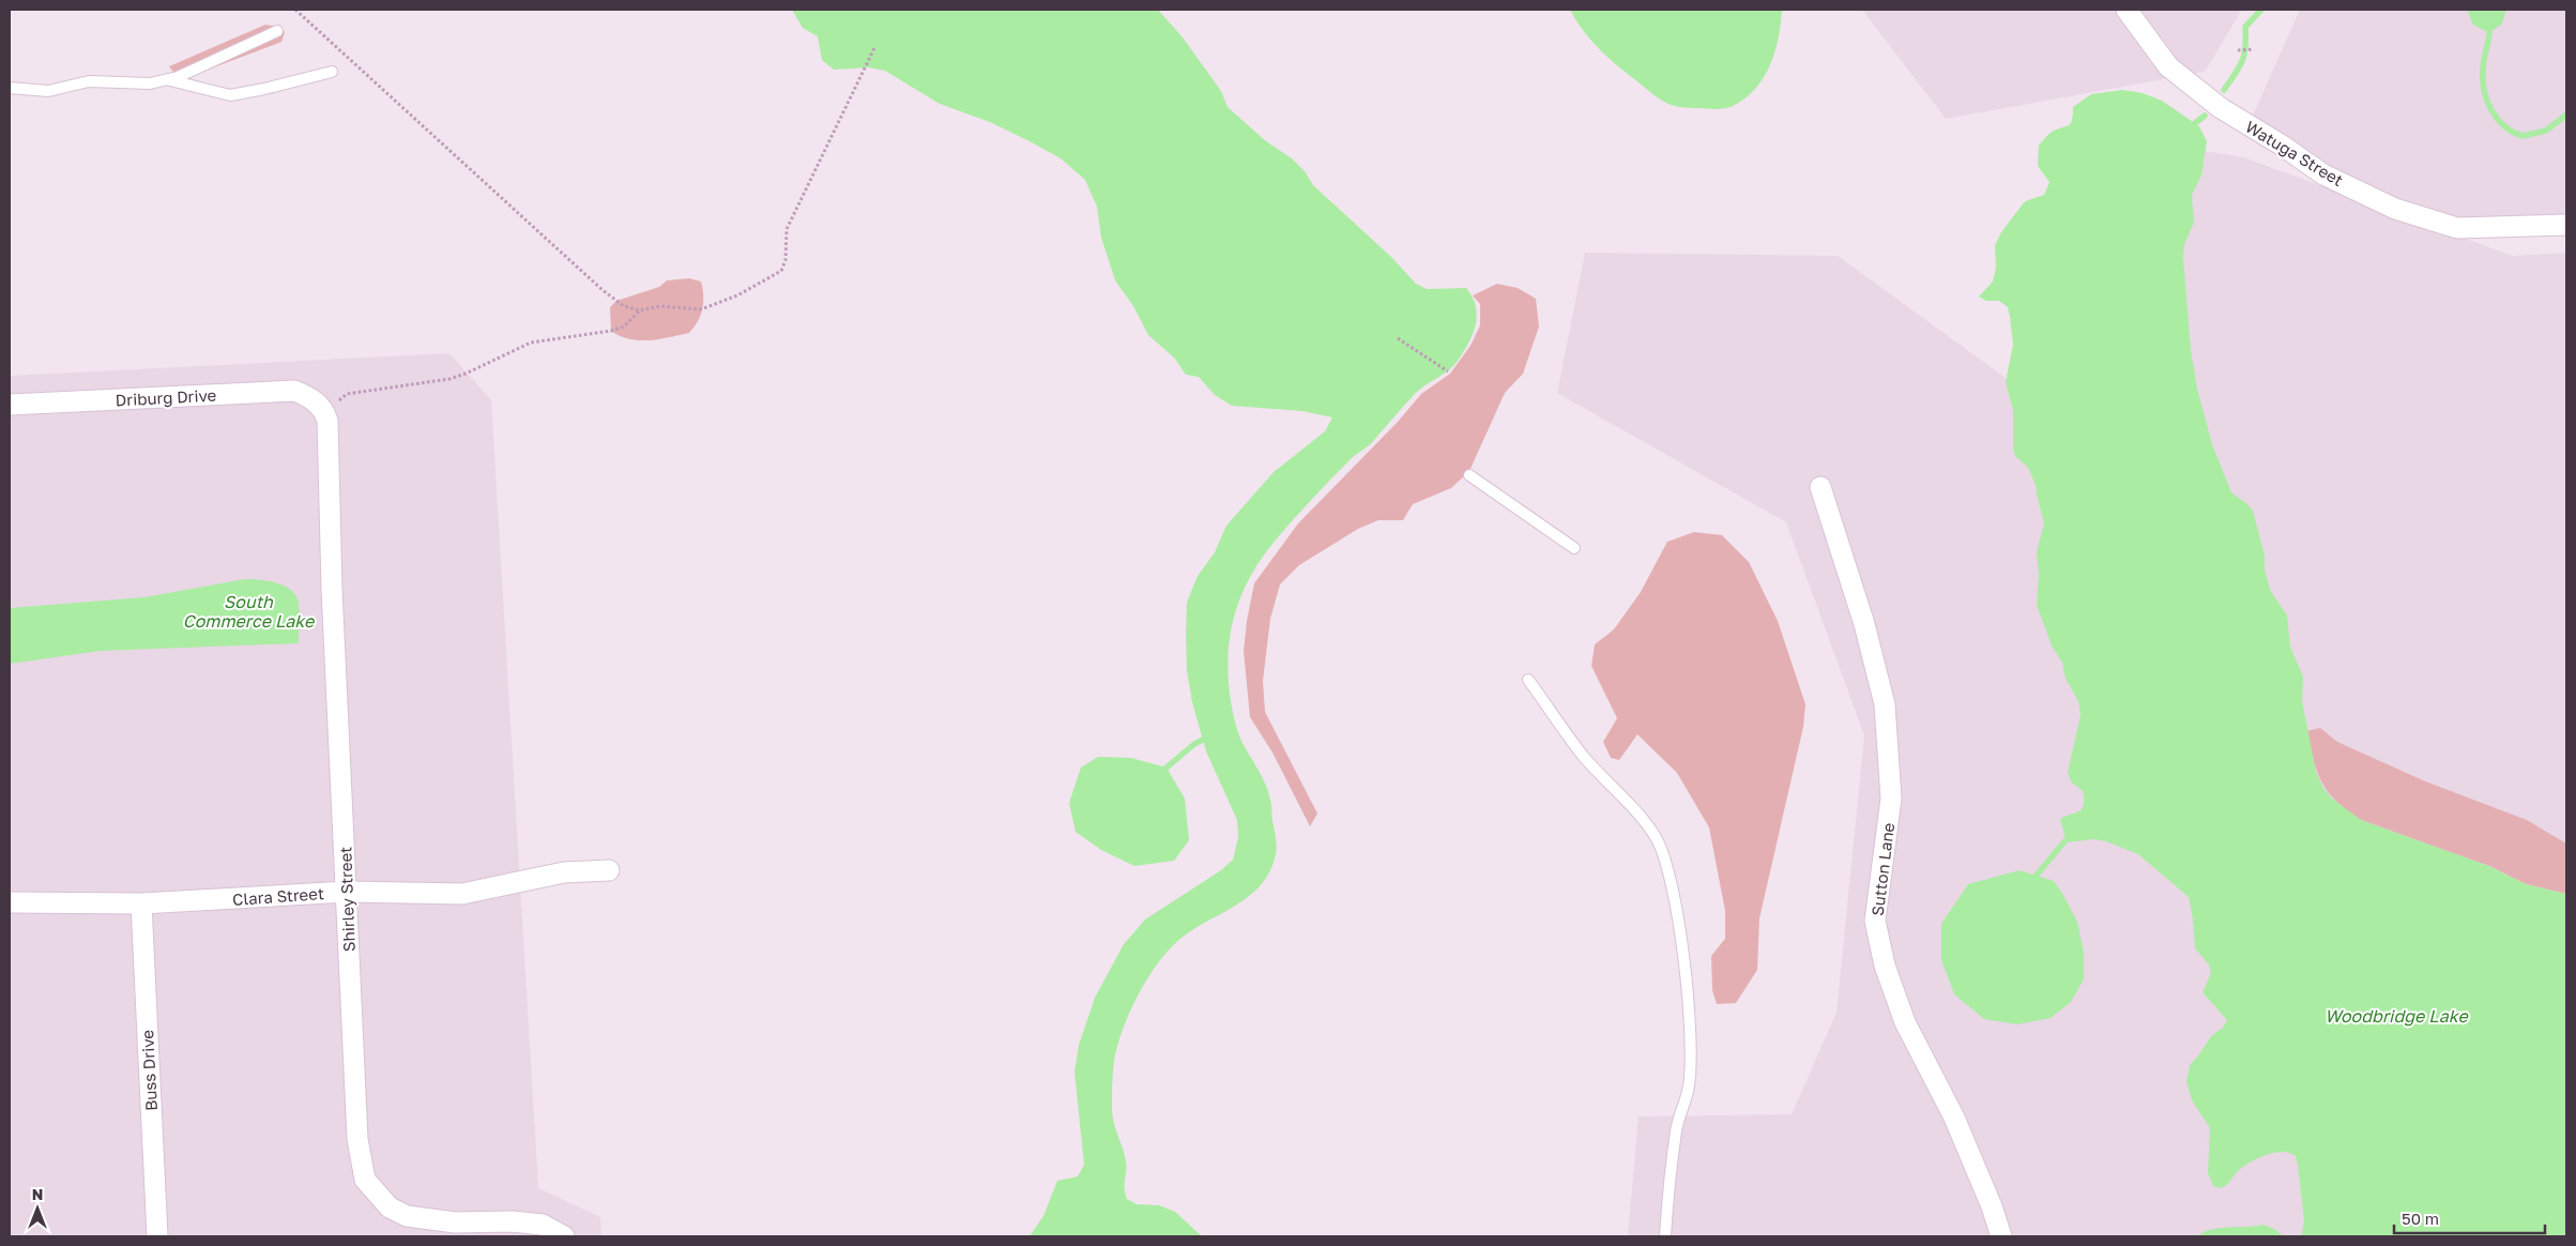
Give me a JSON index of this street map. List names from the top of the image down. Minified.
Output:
{"streets":{"street":["Watuga Street","Driburg Drive","Sutton Lane","Clara Street","Shirley Street","Buss Drive"]},"crossings":[["Driburg Drive","Shirley Street"],["Clara Street","Shirley Street"],["Clara Street","Buss Drive"]],"water":["South Commerce Lake","Woodbridge Lake"],"scale_bar":"50 m","north":"top"}
